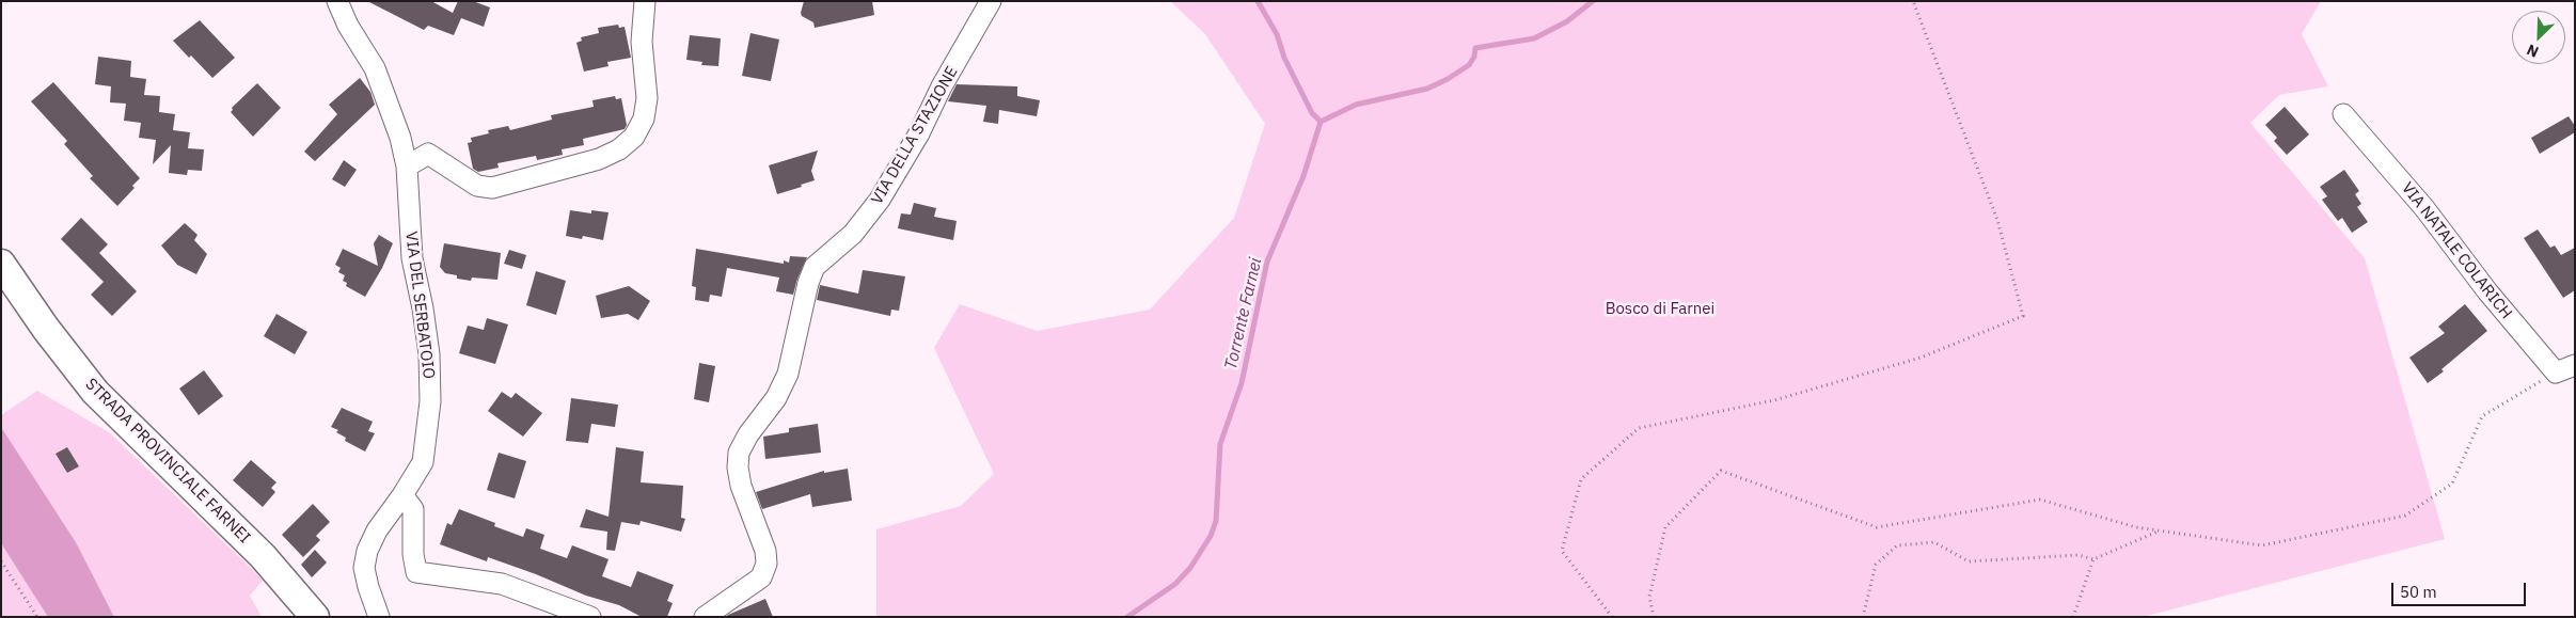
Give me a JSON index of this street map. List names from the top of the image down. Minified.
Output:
{"streets":{"main road":["STRADA PROVINCIALE FARNEI"],"street":["VIA DELLA STAZIONE","VIA NATALE COLARICH","VIA DEL SERBATOIO"]},"water":["Torrente Farnei"],"parks":["Bosco di Farnei"],"scale_bar":"50 m","north":"bottom left"}
